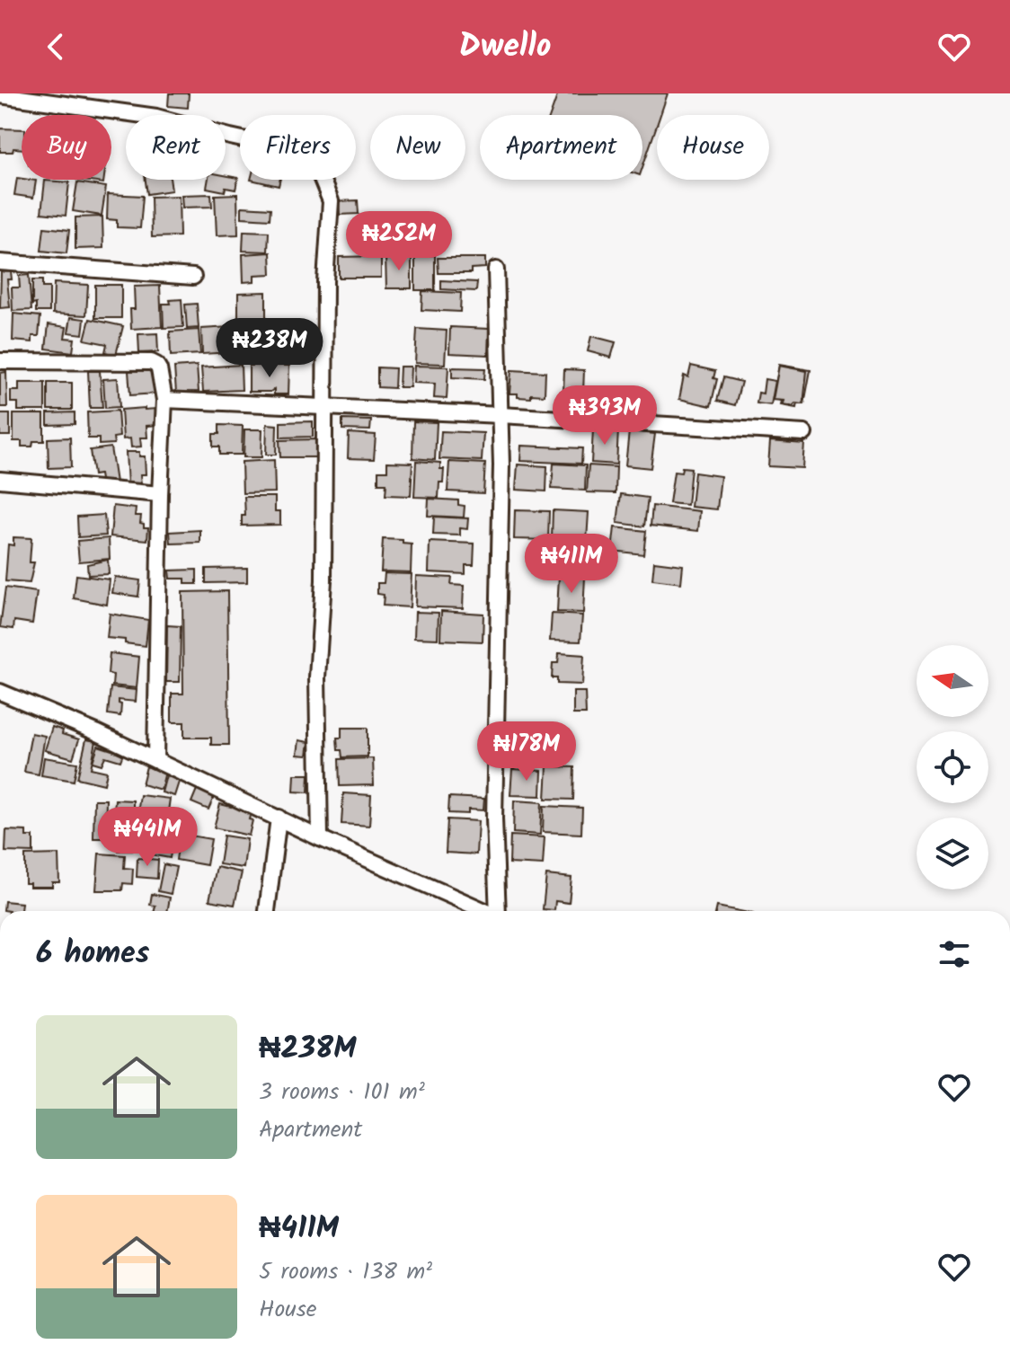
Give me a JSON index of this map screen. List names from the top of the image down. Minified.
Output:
{"north":"left","page":{"header":"Dwello","chip":["Buy","Rent","Filters","New","Apartment","House"],"price":["₦252M","₦238M","₦393M","₦411M","₦178M","₦441M"],"heading":"6 homes","list":[{"name":"₦238M","note":"3 rooms · 101 m² · Apartment"},{"name":"₦411M","note":"5 rooms · 138 m² · House"}]}}
